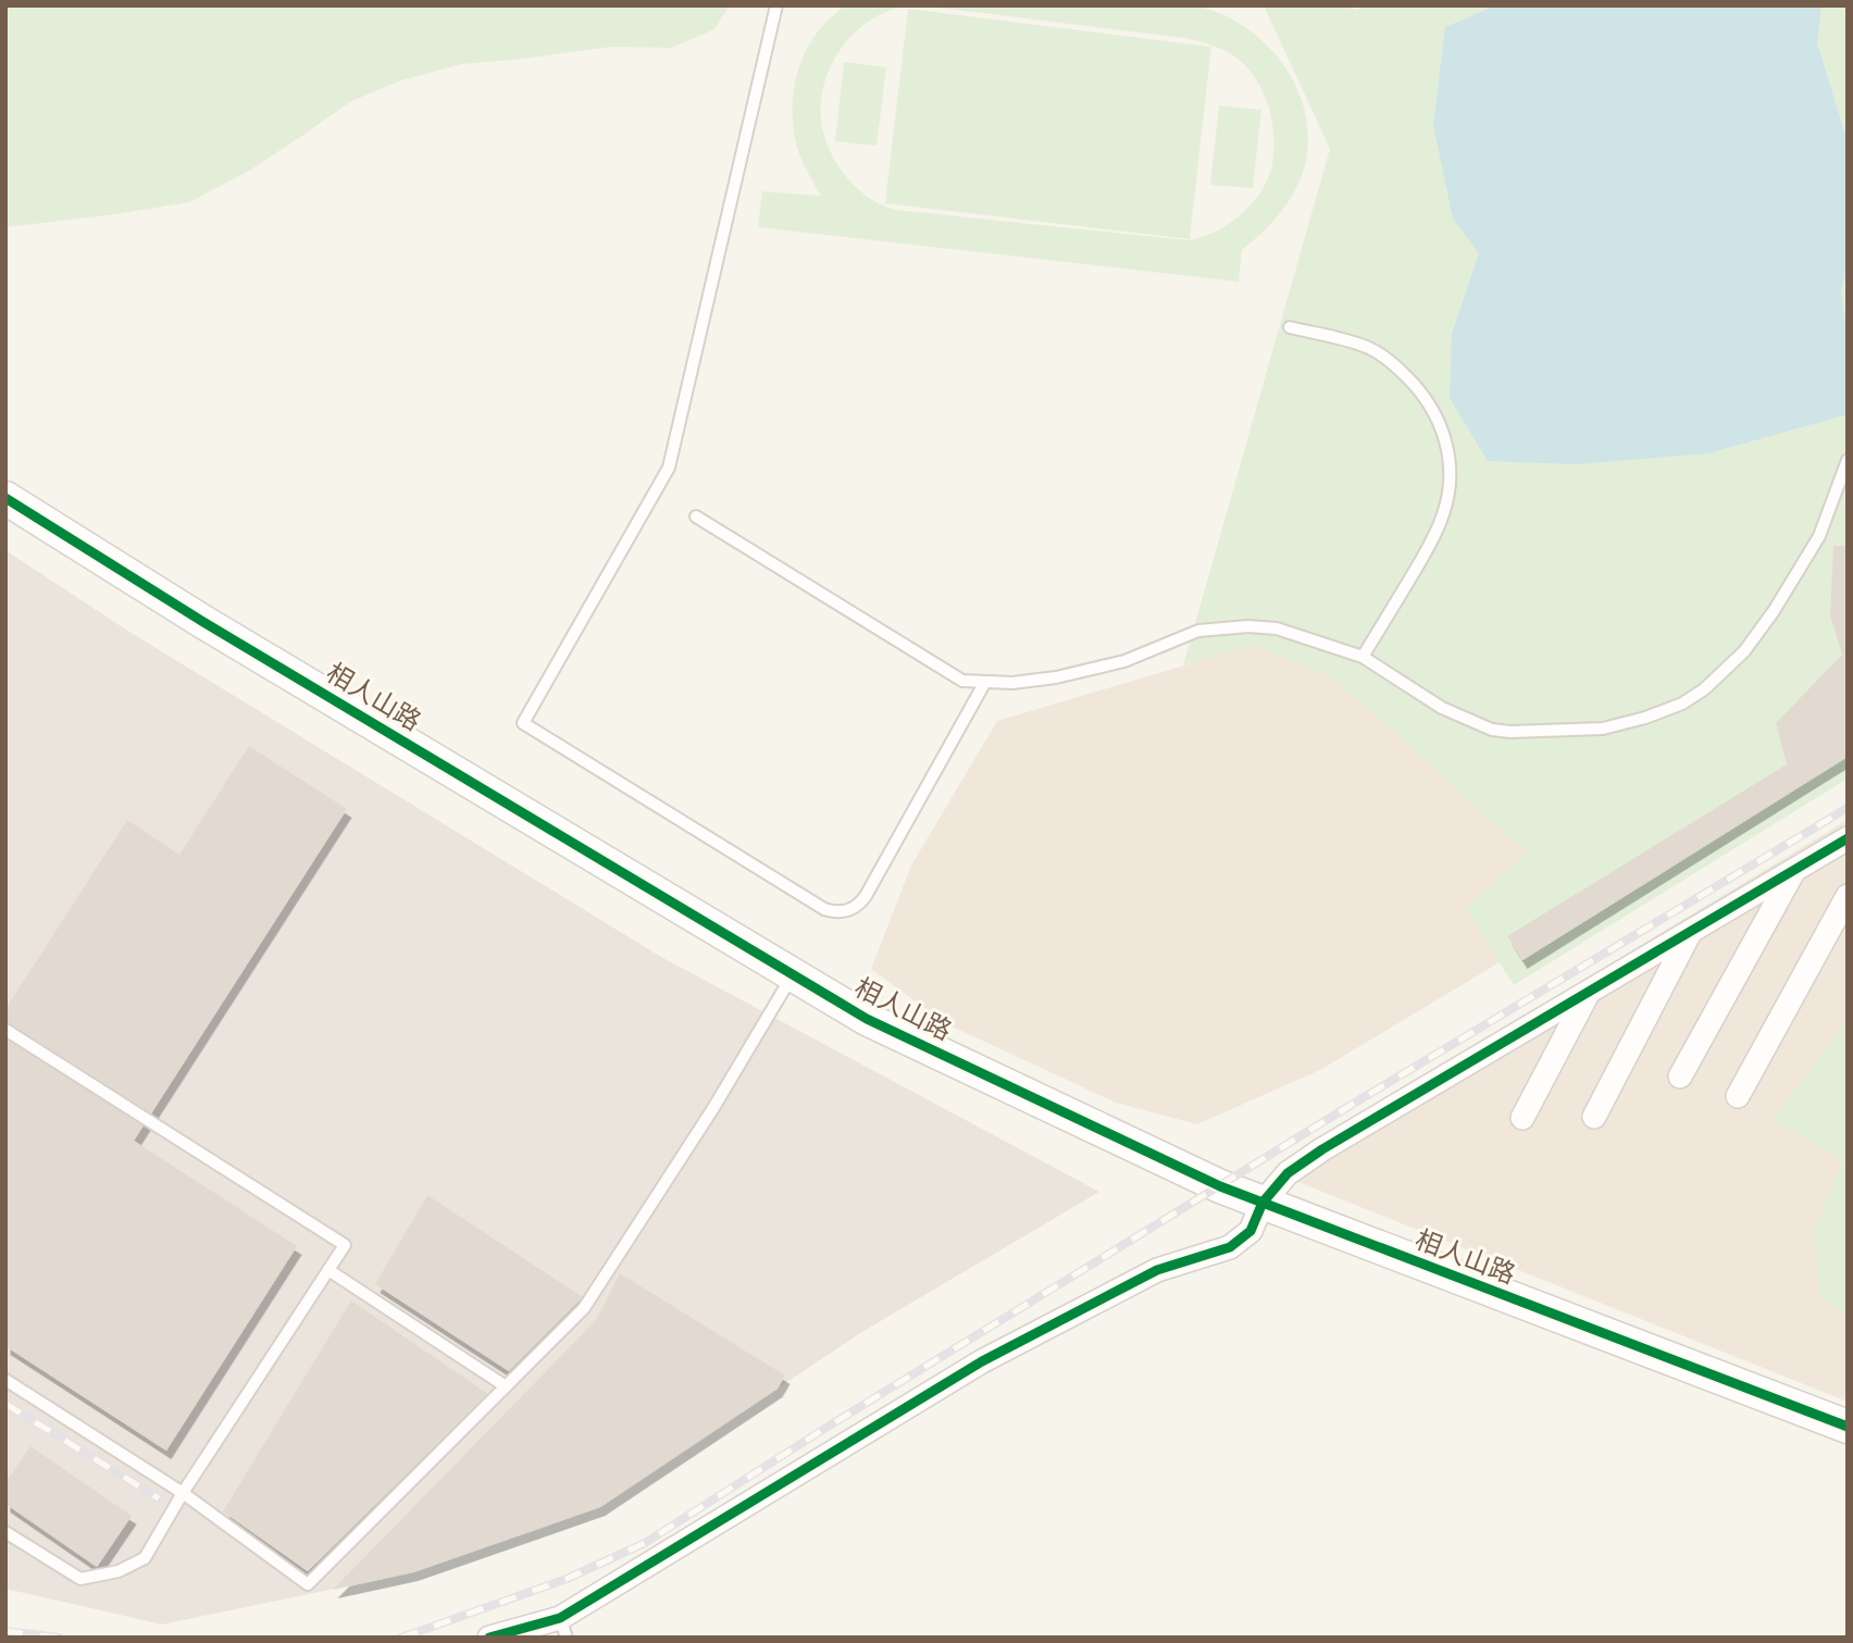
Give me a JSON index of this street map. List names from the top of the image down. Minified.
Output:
{"streets":{"street":["相人山路"]}}
